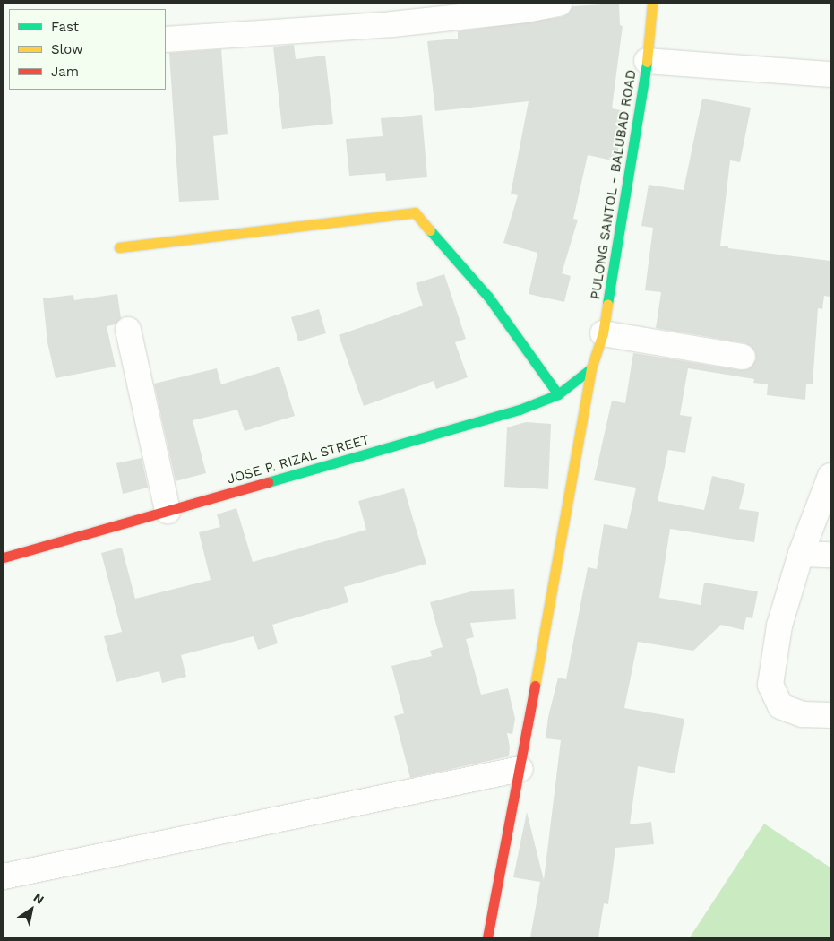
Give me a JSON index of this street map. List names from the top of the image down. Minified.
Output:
{"streets":{"street":["PULONG SANTOL - BALUBAD ROAD","JOSE P. RIZAL STREET"]},"crossings":[["PULONG SANTOL - BALUBAD ROAD","JOSE P. RIZAL STREET"]],"legend":["Fast","Slow","Jam"],"north":"top right"}
